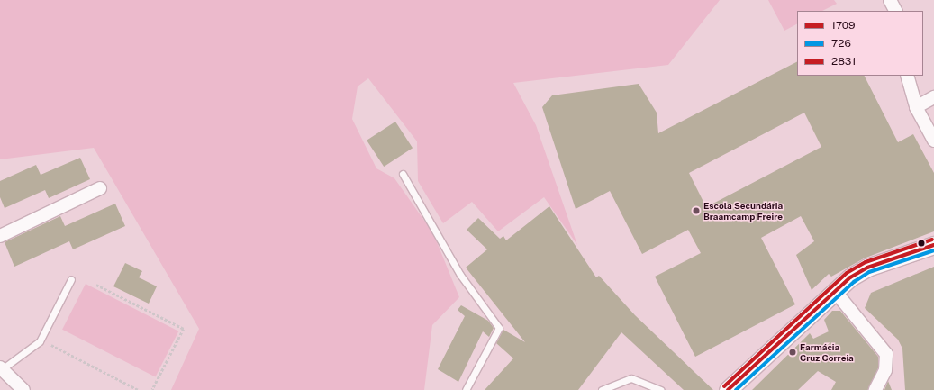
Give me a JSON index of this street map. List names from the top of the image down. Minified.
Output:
{"places":["Escola Secundária Braamcamp Freire","Farmácia Cruz Correia"],"lines":["transit line 2831","transit line 1709","transit line 726"],"legend":["1709","726","2831"]}
